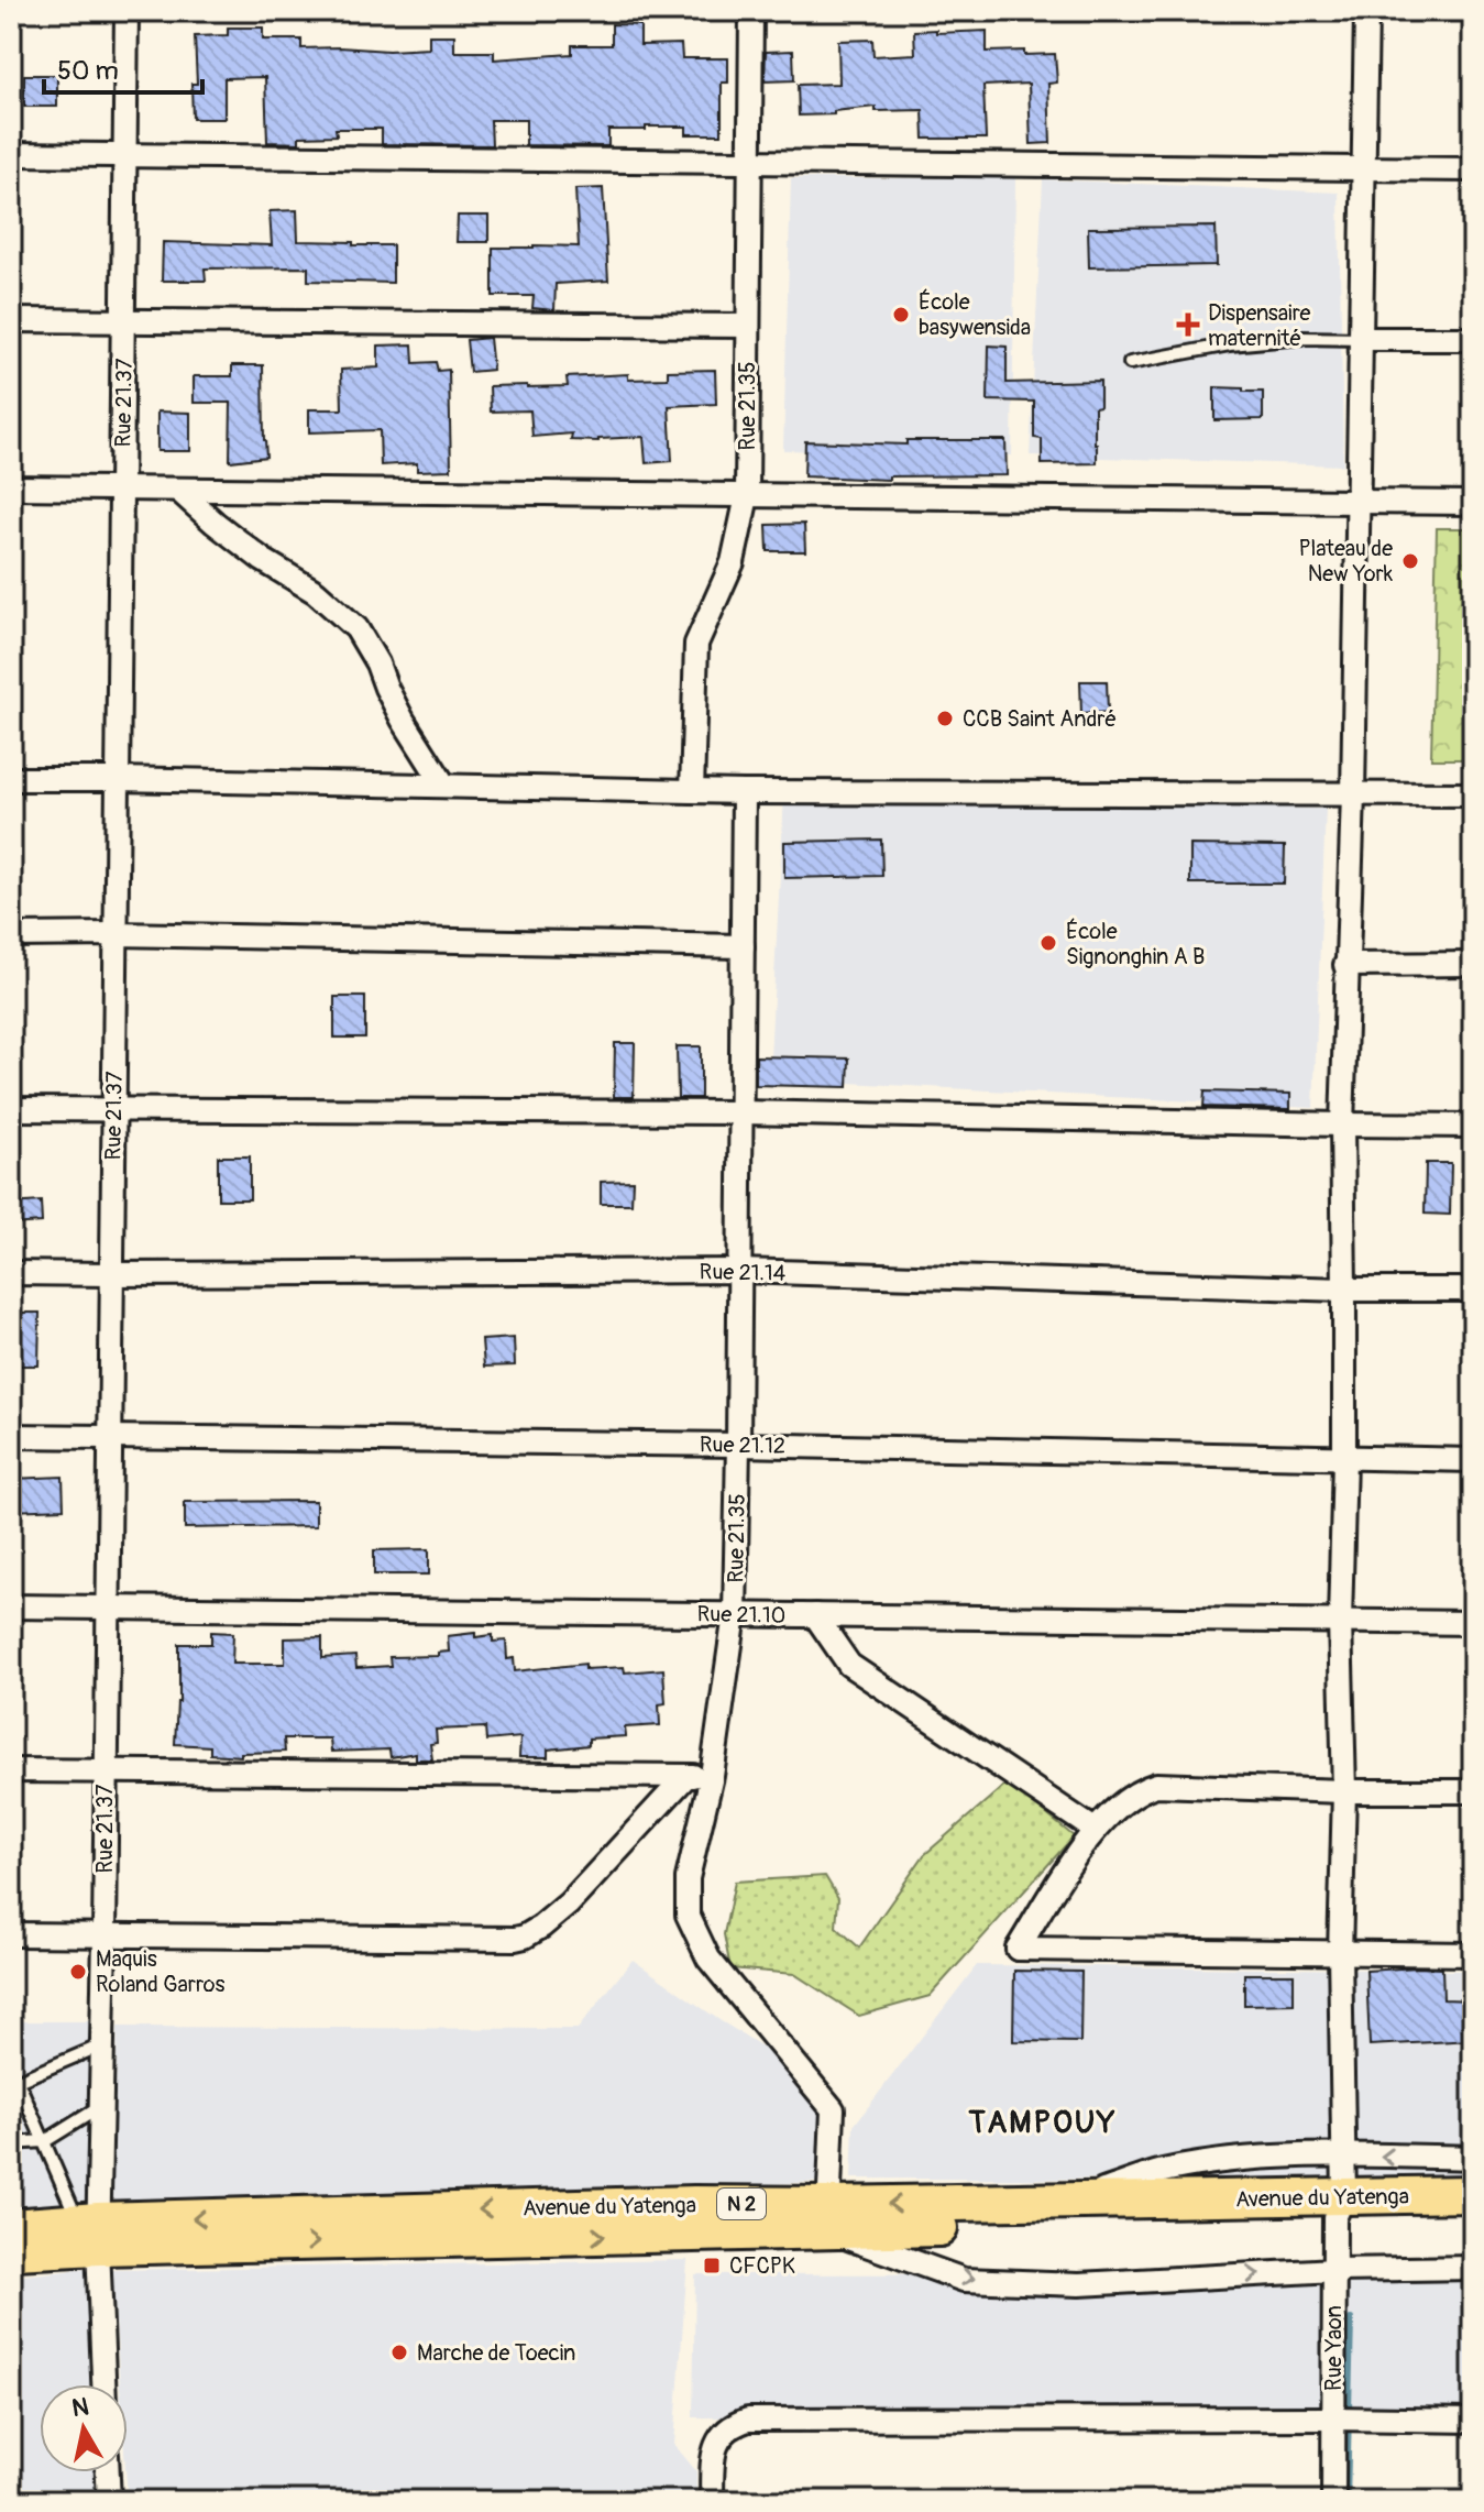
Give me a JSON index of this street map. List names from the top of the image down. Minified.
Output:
{"streets":{"main road":["Avenue du Yatenga","N 2"],"street":["Rue 21.37","Rue 21.35","Rue 21.14","Rue 21.12","Rue 21.10","Rue Yaon"]},"crossings":[["Rue 21.37","Rue 21.14"],["Rue 21.37","Rue 21.12"],["Rue 21.37","Rue 21.10"],["Rue 21.37","Avenue du Yatenga"],["Rue 21.35","Rue 21.14"],["Rue 21.35","Rue 21.12"],["Rue 21.35","Rue 21.10"],["Rue 21.35","Avenue du Yatenga"],["Rue 21.14","Rue Yaon"],["Rue 21.12","Rue Yaon"],["Rue 21.10","Rue Yaon"],["Avenue du Yatenga","Rue Yaon"]],"districts":["TAMPOUY"],"places":{"other":["École basywensida","Plateau de New York","CCB Saint André","École Signonghin A B","Maquis Roland Garros","Marche de Toecin"],"health":["Dispensaire maternité"],"transit":["CFCPK"]},"scale_bar":"50 m","north":"top"}
